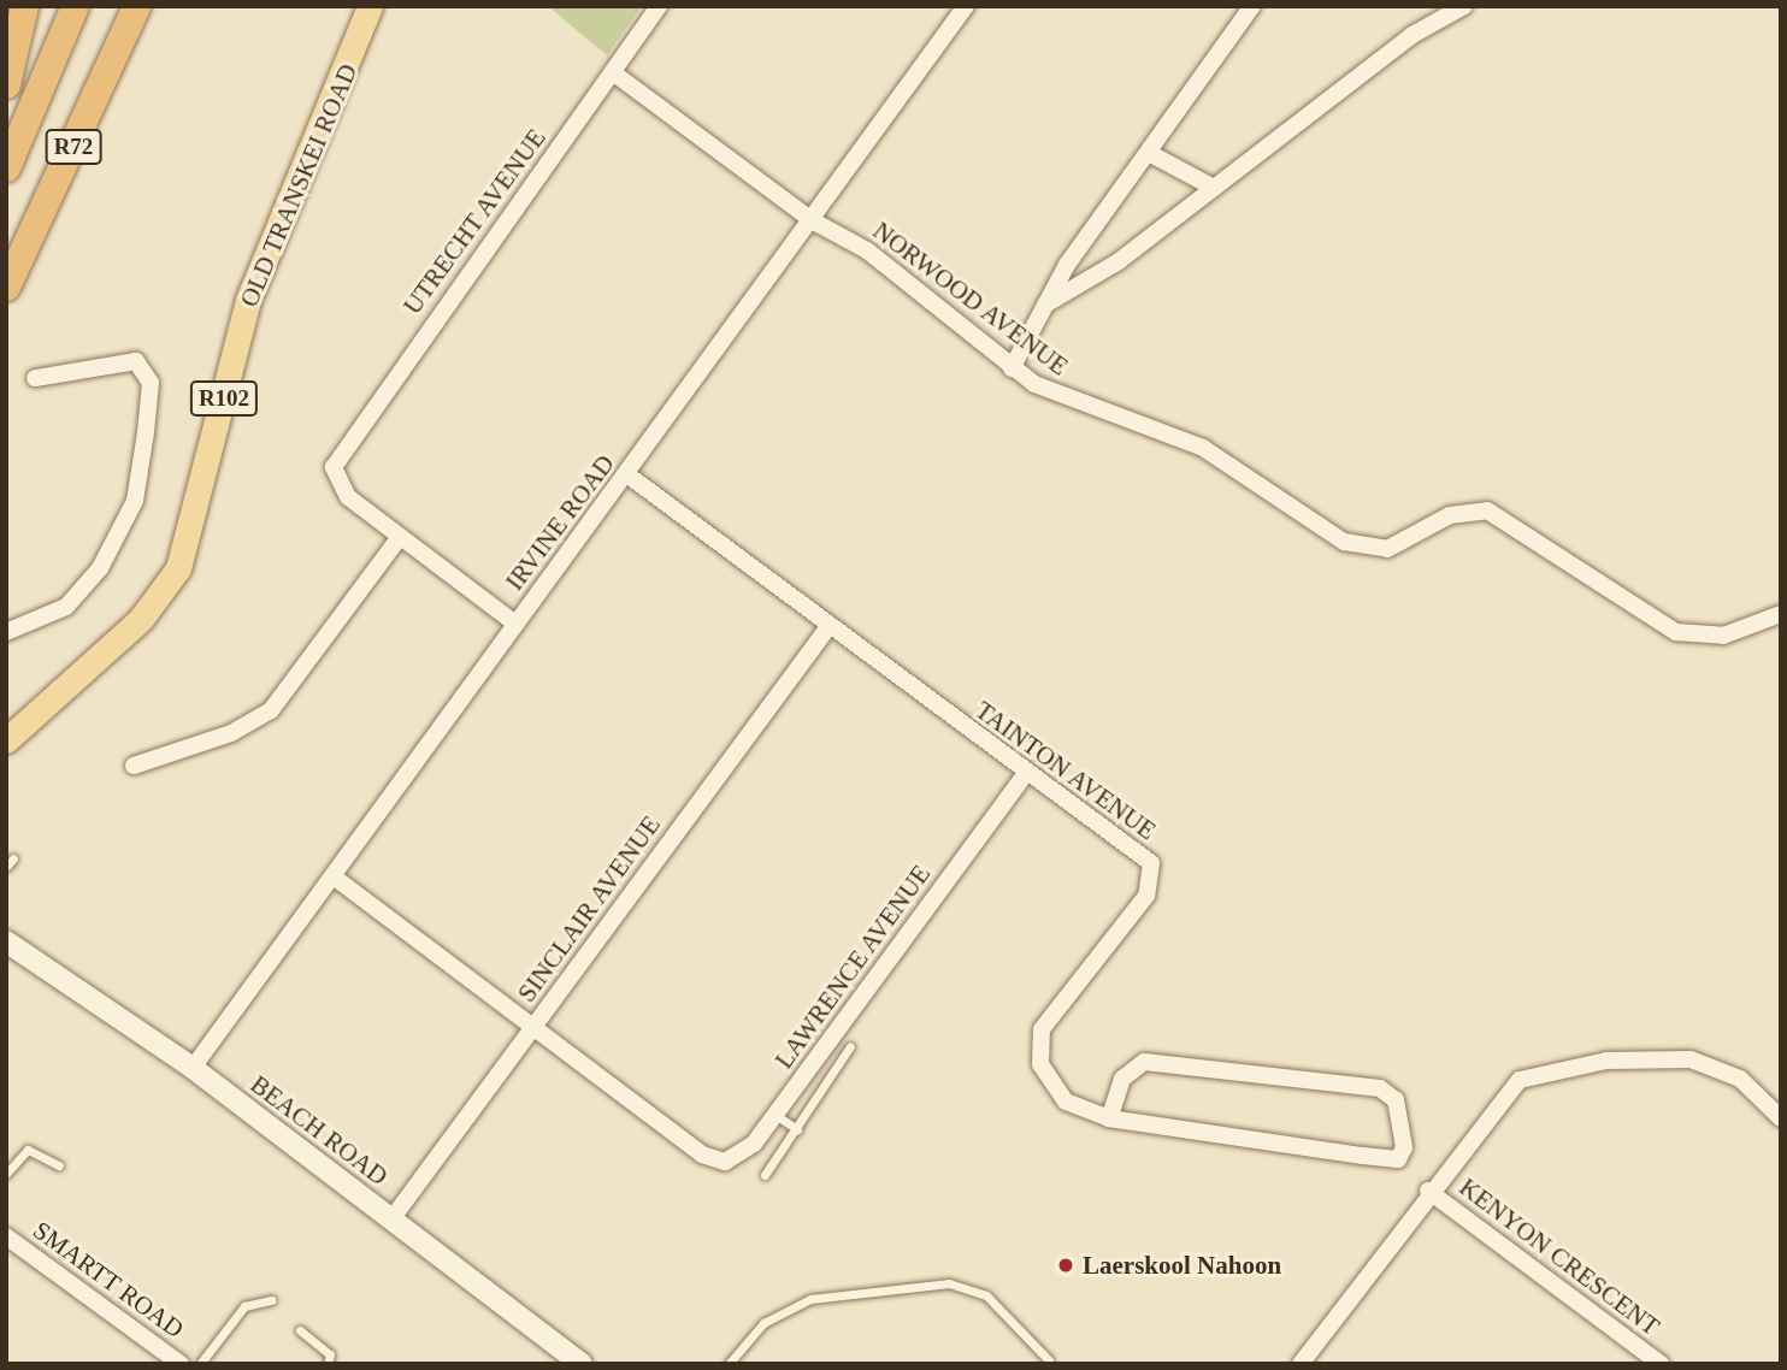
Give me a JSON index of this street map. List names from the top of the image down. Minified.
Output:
{"streets":{"highway":["R72"],"main road":["OLD TRANSKEI ROAD","R102"],"street":["UTRECHT AVENUE","NORWOOD AVENUE","IRVINE ROAD","TAINTON AVENUE","SINCLAIR AVENUE","LAWRENCE AVENUE","BEACH ROAD","KENYON CRESCENT","SMARTT ROAD"]},"crossings":[["UTRECHT AVENUE","NORWOOD AVENUE"],["NORWOOD AVENUE","IRVINE ROAD"],["IRVINE ROAD","TAINTON AVENUE"],["IRVINE ROAD","BEACH ROAD"],["TAINTON AVENUE","SINCLAIR AVENUE"],["TAINTON AVENUE","LAWRENCE AVENUE"],["SINCLAIR AVENUE","LAWRENCE AVENUE"],["SINCLAIR AVENUE","BEACH ROAD"]],"places":["Laerskool Nahoon"]}
